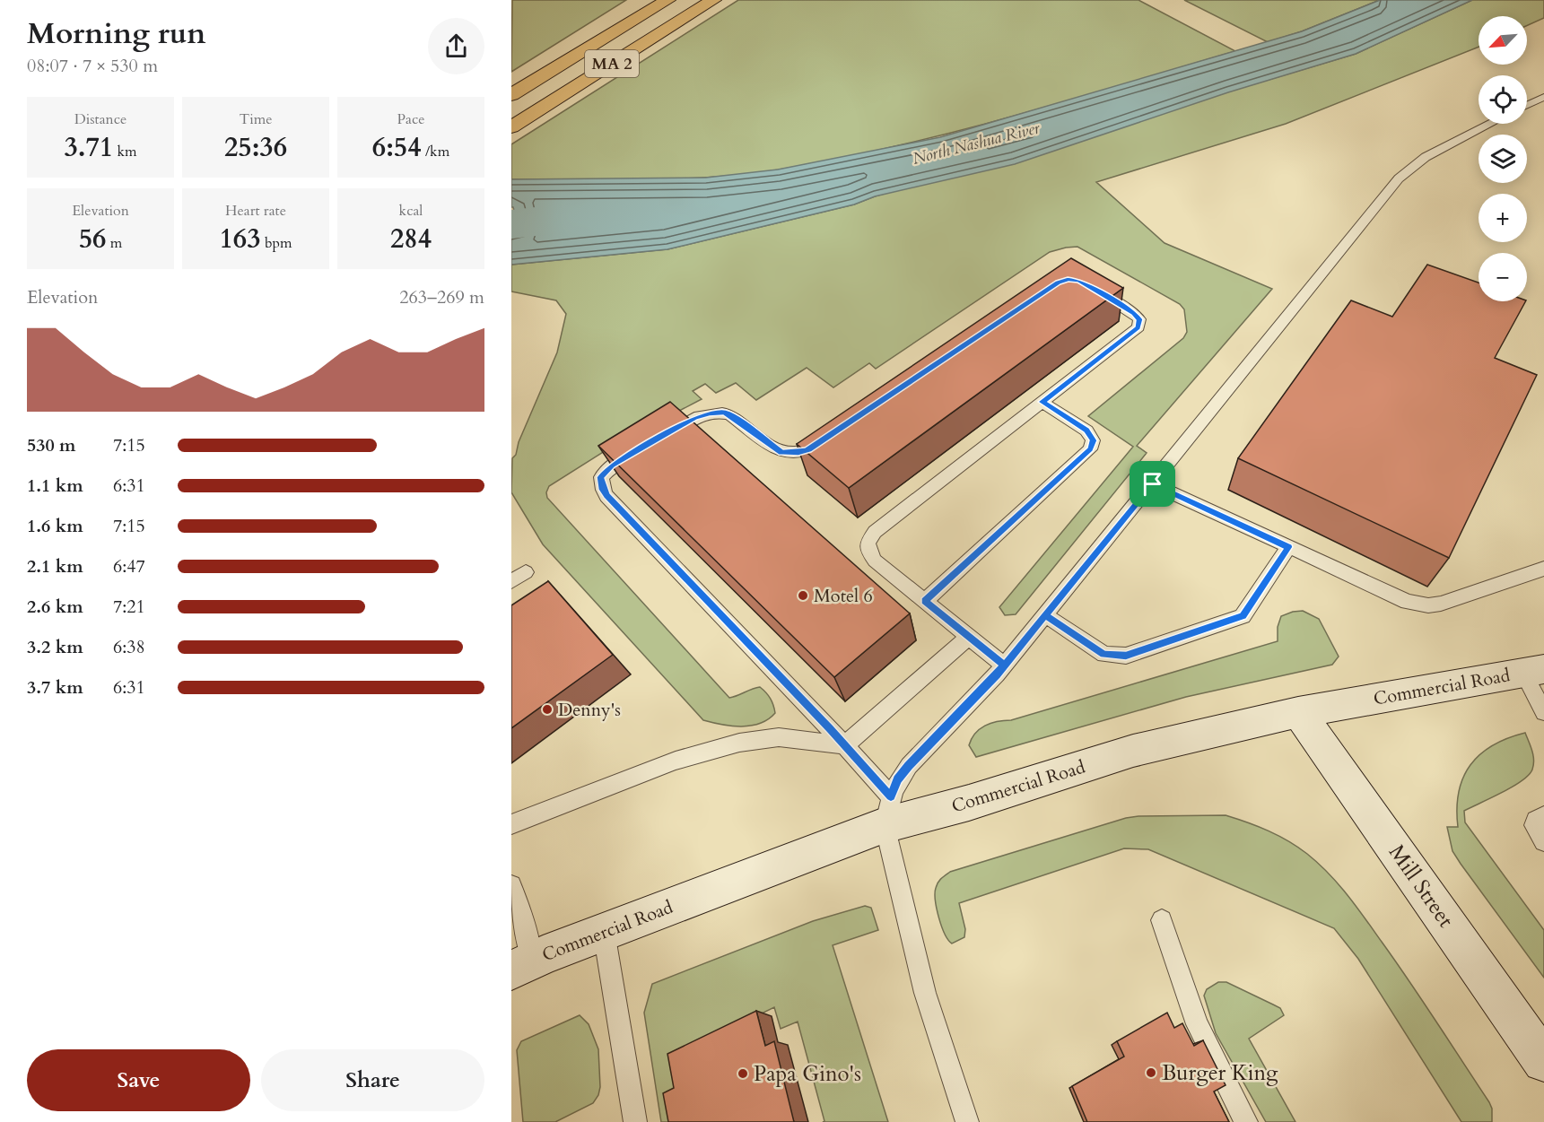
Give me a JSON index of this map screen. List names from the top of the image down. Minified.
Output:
{"streets":{"highway":["MA 2"],"street":["Commercial Road","Mill Street"]},"crossings":[["Commercial Road","Mill Street"]],"water":["North Nashua River"],"places":["Motel 6","Denny's","Burger King","Papa Gino's"],"north":"bottom left","page":{"heading":["Morning run","08:07 · 7 × 530 m"],"map_buttons":["+","−"],"stats":[["Distance","3.71 km"],["Time","25:36"],["Pace","6:54 /km"],["Elevation","56 m"],["Heart rate","163 bpm"],["kcal","284"]],"chart":["Elevation","263–269 m"],"list":[{"name":"530 m","note":"7:15"},{"name":"1.1 km","note":"6:31"},{"name":"1.6 km","note":"7:15"},{"name":"2.1 km","note":"6:47"},{"name":"2.6 km","note":"7:21"},{"name":"3.2 km","note":"6:38"},{"name":"3.7 km","note":"6:31"}],"buttons":["Save","Share"]}}
